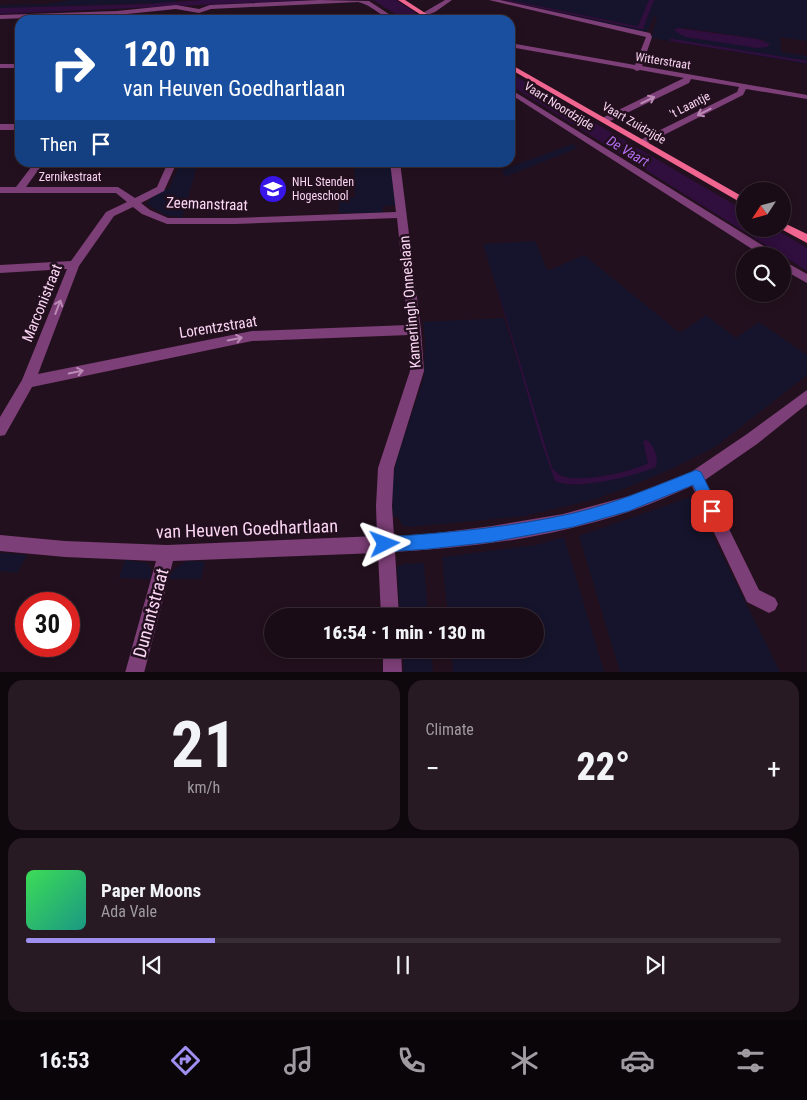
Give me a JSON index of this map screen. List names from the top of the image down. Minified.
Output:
{"streets":{"main road":["Vaart Zuidzijde"],"street":["Witterstraat","'t Laantje","Vaart Noordzijde","Zernikestraat","Zeemanstraat","Kamerlingh Onneslaan","Marconistraat","Lorentzstraat","van Heuven Goedhartlaan","Dunantstraat"]},"crossings":[["Witterstraat","'t Laantje"],["'t Laantje","Vaart Zuidzijde"],["Zernikestraat","Zeemanstraat"],["Zernikestraat","Marconistraat"],["Zeemanstraat","Kamerlingh Onneslaan"],["Zeemanstraat","Marconistraat"],["Kamerlingh Onneslaan","Lorentzstraat"],["Kamerlingh Onneslaan","van Heuven Goedhartlaan"],["Marconistraat","Lorentzstraat"],["van Heuven Goedhartlaan","Dunantstraat"]],"one_way":["Marconistraat","Lorentzstraat"],"water":["De Vaart"],"places":{"school or university":["NHL Stenden Hogeschool"]},"north":"bottom left","page":{"turn":["120 m","van Heuven Goedhartlaan"],"then":"Then","limit":"30","trip":"16:54 · 1 min · 130 m","tile":[["21","km/h"],"Climate"],"heat":["−","22°","+"],"song":["Paper Moons","Ada Vale"],"tabs":"16:53"}}
